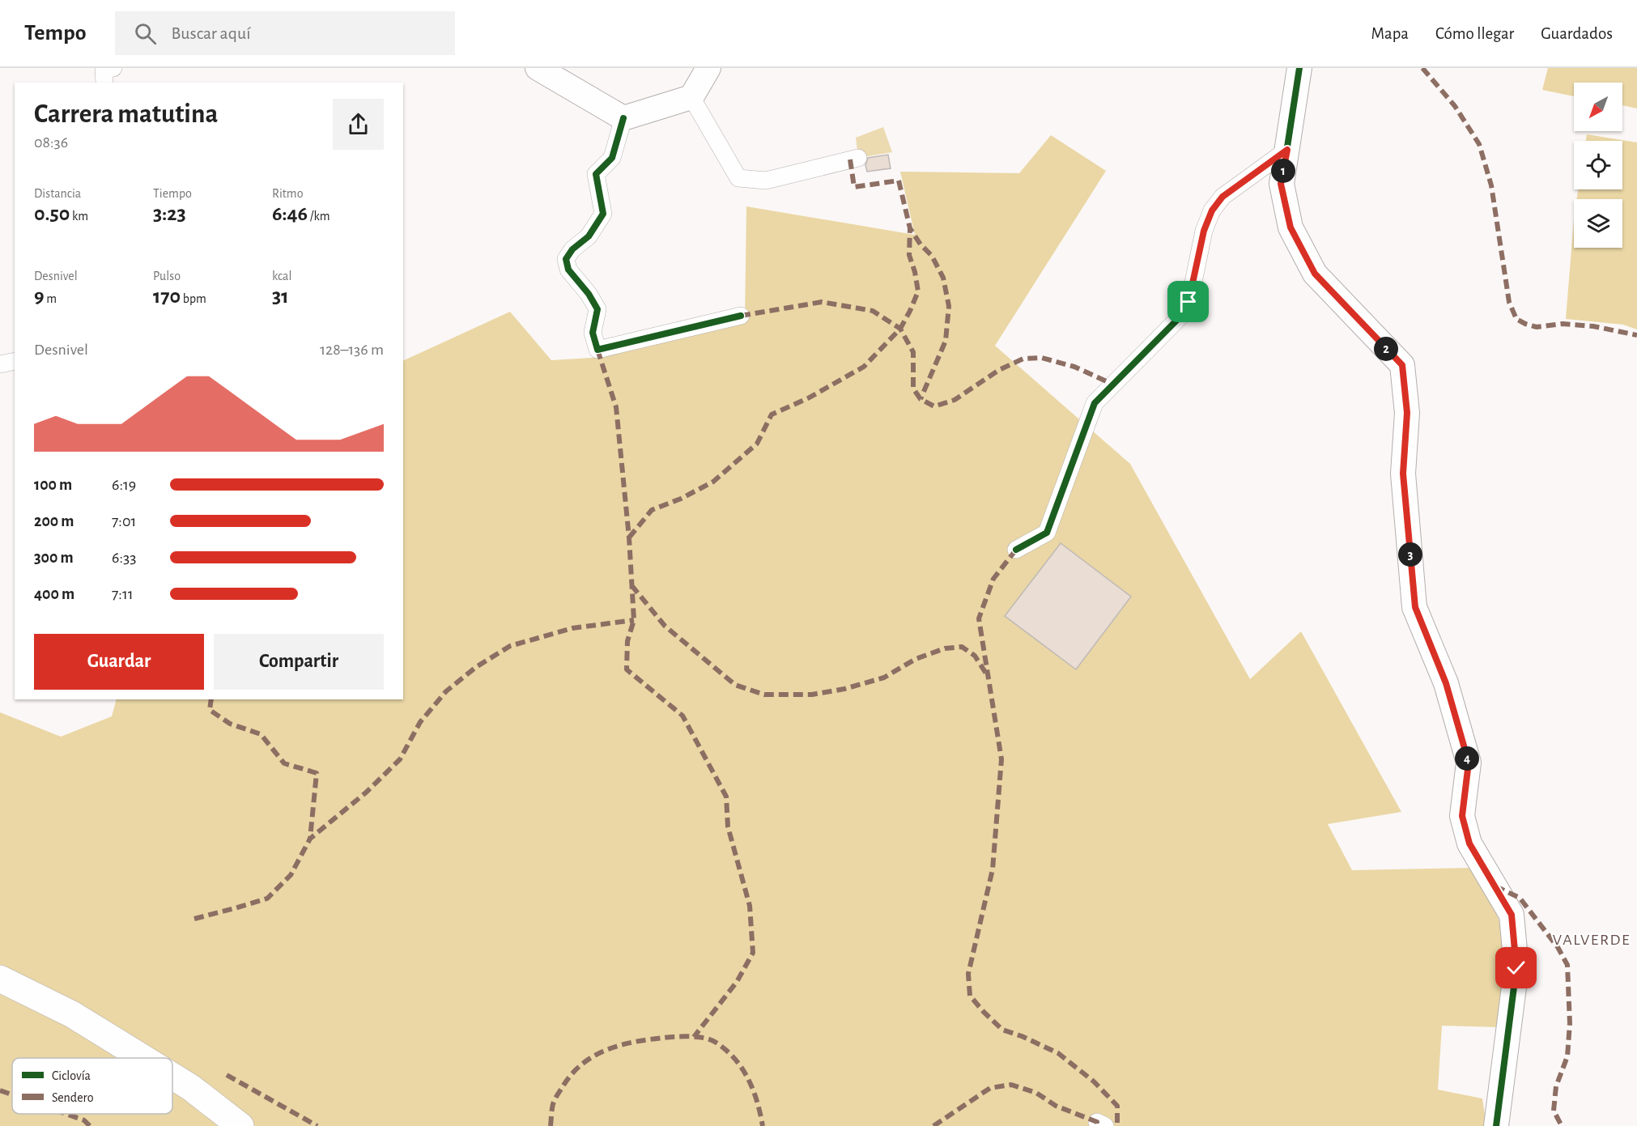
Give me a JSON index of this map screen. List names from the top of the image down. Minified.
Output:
{"districts":["VALVERDE"],"legend":["Ciclovía","Sendero"],"north":"bottom left","page":{"header":"Tempo","search":"Buscar aquí","nav":["Mapa","Cómo llegar","Guardados"],"heading":["Carrera matutina","08:36"],"pins":["1","2","3","4"],"stats":[["Distancia","0.50 km"],["Tiempo","3:23"],["Ritmo","6:46 /km"],["Desnivel","9 m"],["Pulso","170 bpm"],["kcal","31"]],"chart":["Desnivel","128–136 m"],"list":[{"name":"100 m","note":"6:19"},{"name":"200 m","note":"7:01"},{"name":"300 m","note":"6:33"},{"name":"400 m","note":"7:11"}],"buttons":["Guardar","Compartir"]}}
